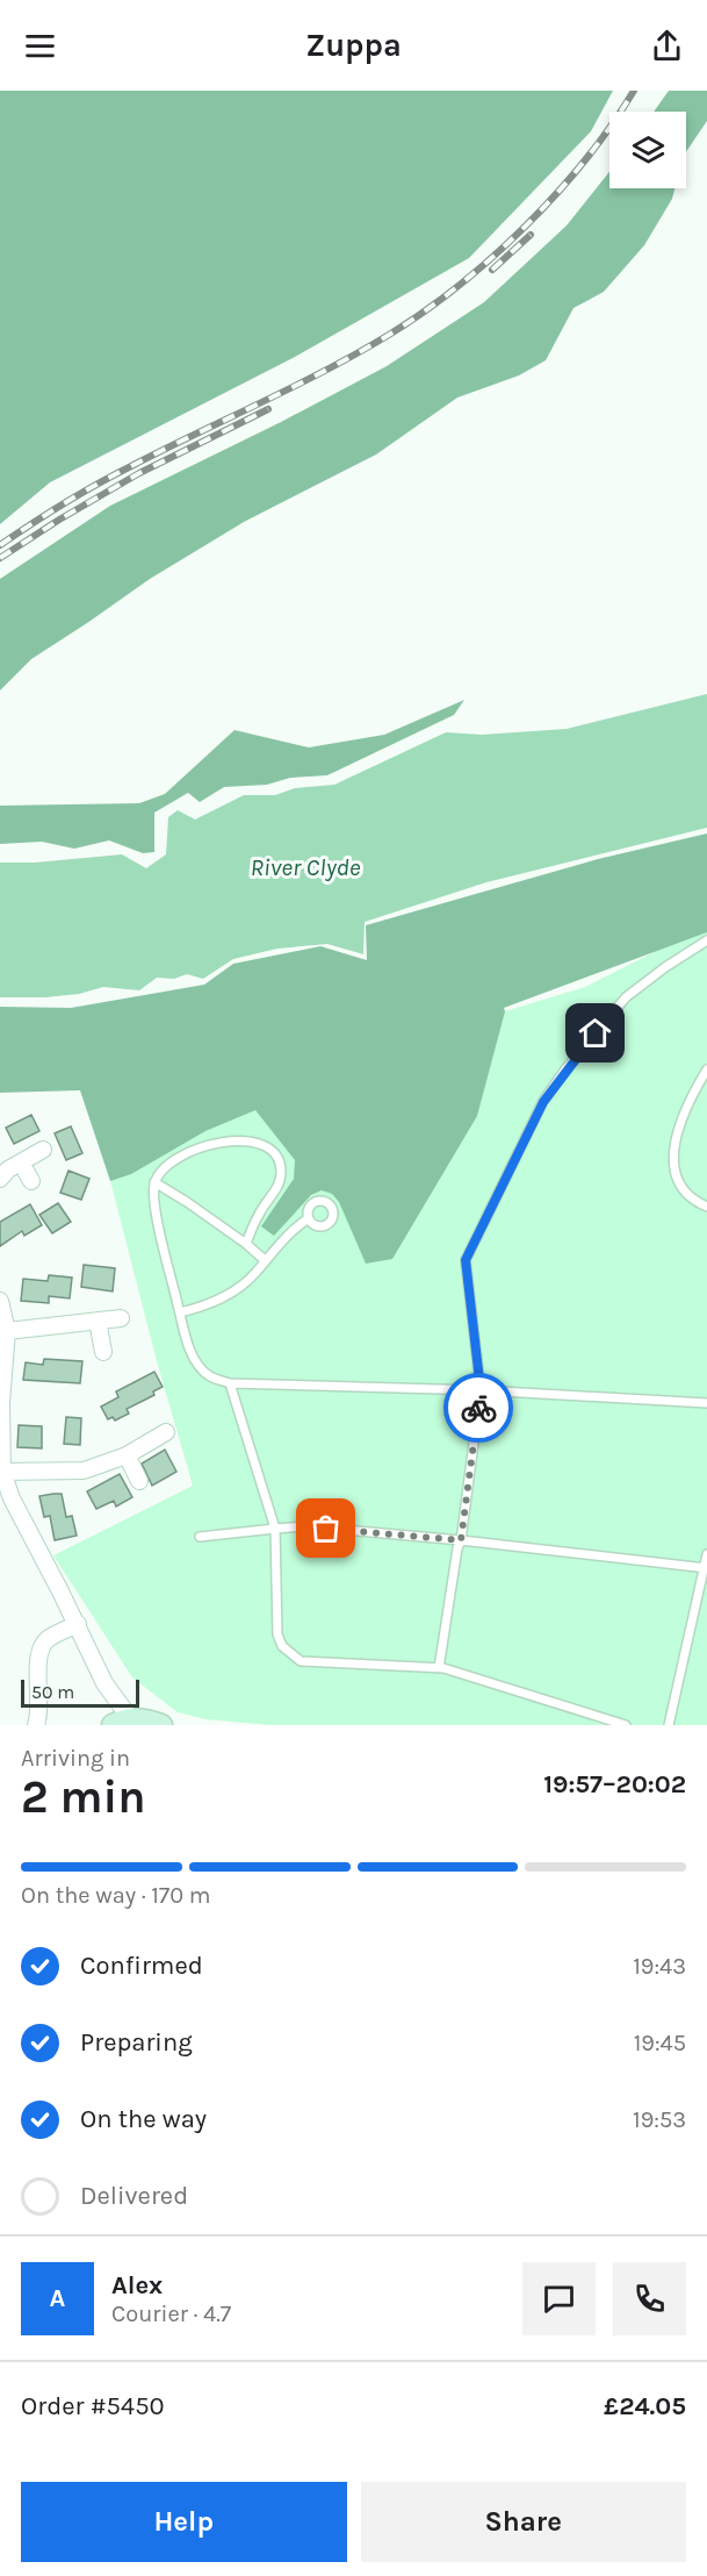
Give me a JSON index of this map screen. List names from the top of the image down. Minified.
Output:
{"water":["River Clyde"],"scale_bar":"50 m","page":{"header":"Zuppa","scale":"50 m","heading":["2 min","Arriving in","19:57–20:02"],"panel":["Alex","Courier · 4.7","Order #5450","£24.05"],"bar":"On the way · 170 m","list":[["Confirmed","19:43"],["Preparing","19:45"],["On the way","19:53"],"Delivered"],"round":"A","buttons":["Help","Share"]}}
